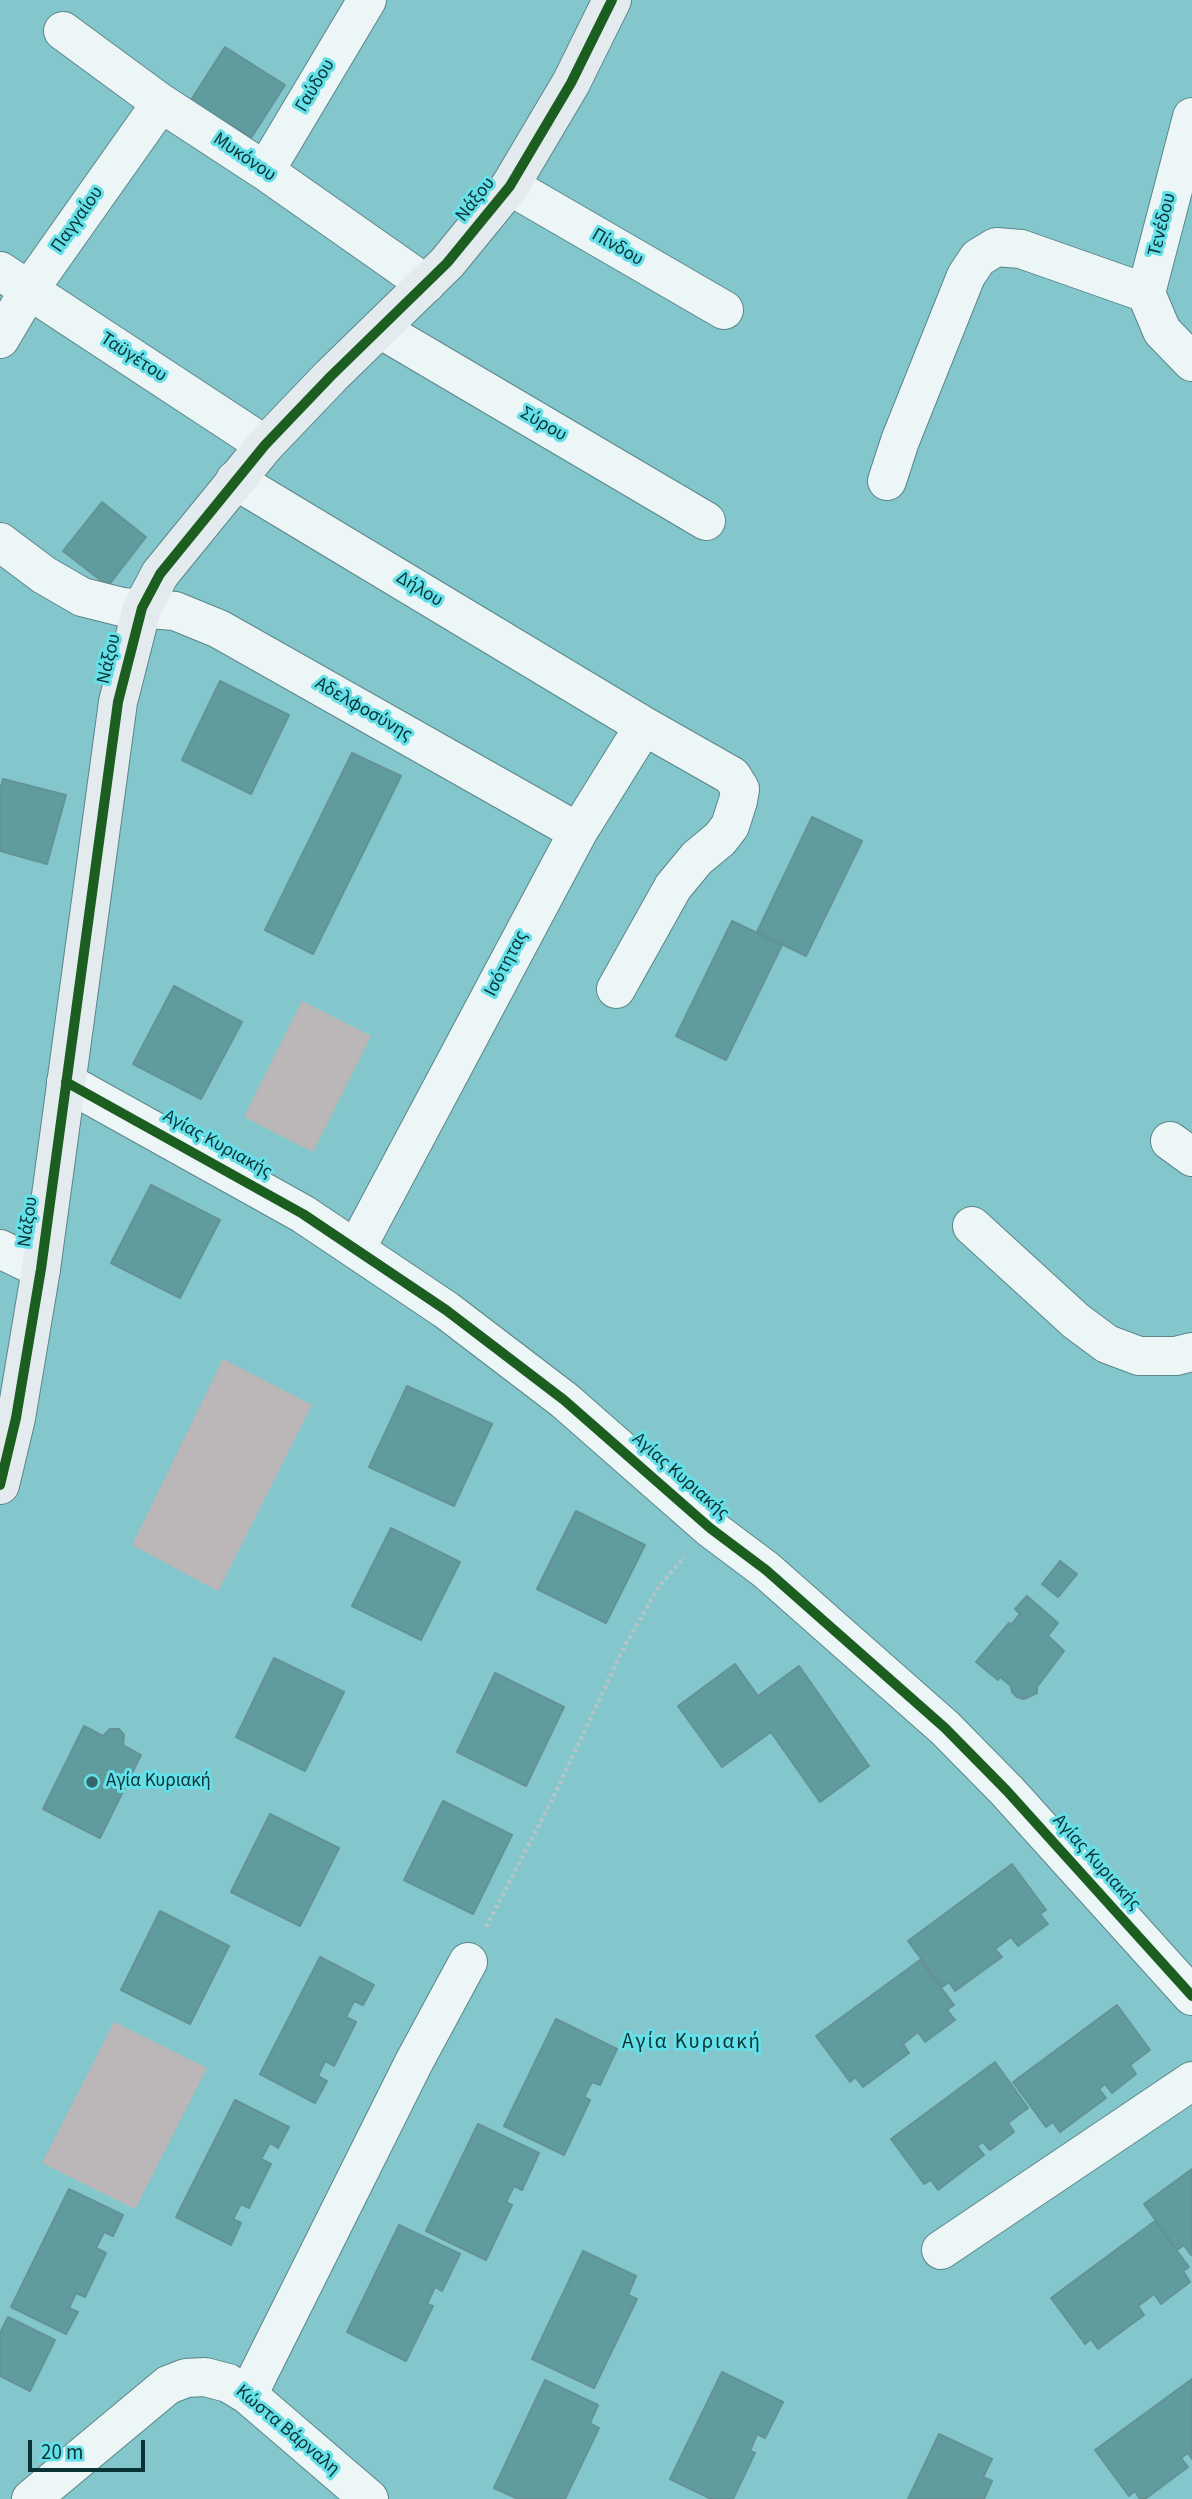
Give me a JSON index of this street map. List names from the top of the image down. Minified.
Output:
{"streets":{"street":["Γαύδου","Μυκόνου","Νάξου","Παγγαίου","Τενέδου","Πίνδου","Ταϋγέτου","Σύρου","Δήλου","Αδελφοσύνης","Ισότητας","Αγίας Κυριακής","Κώστα Βάρναλη"]},"crossings":[["Γαύδου","Μυκόνου"],["Μυκόνου","Νάξου"],["Μυκόνου","Παγγαίου"],["Νάξου","Πίνδου"],["Νάξου","Ταϋγέτου"],["Νάξου","Σύρου"],["Νάξου","Δήλου"],["Νάξου","Αδελφοσύνης"],["Νάξου","Αγίας Κυριακής"],["Παγγαίου","Ταϋγέτου"],["Δήλου","Ισότητας"],["Αδελφοσύνης","Ισότητας"],["Ισότητας","Αγίας Κυριακής"]],"districts":["Αγία Κυριακή"],"places":["Αγία Κυριακή"],"scale_bar":"20 m"}
